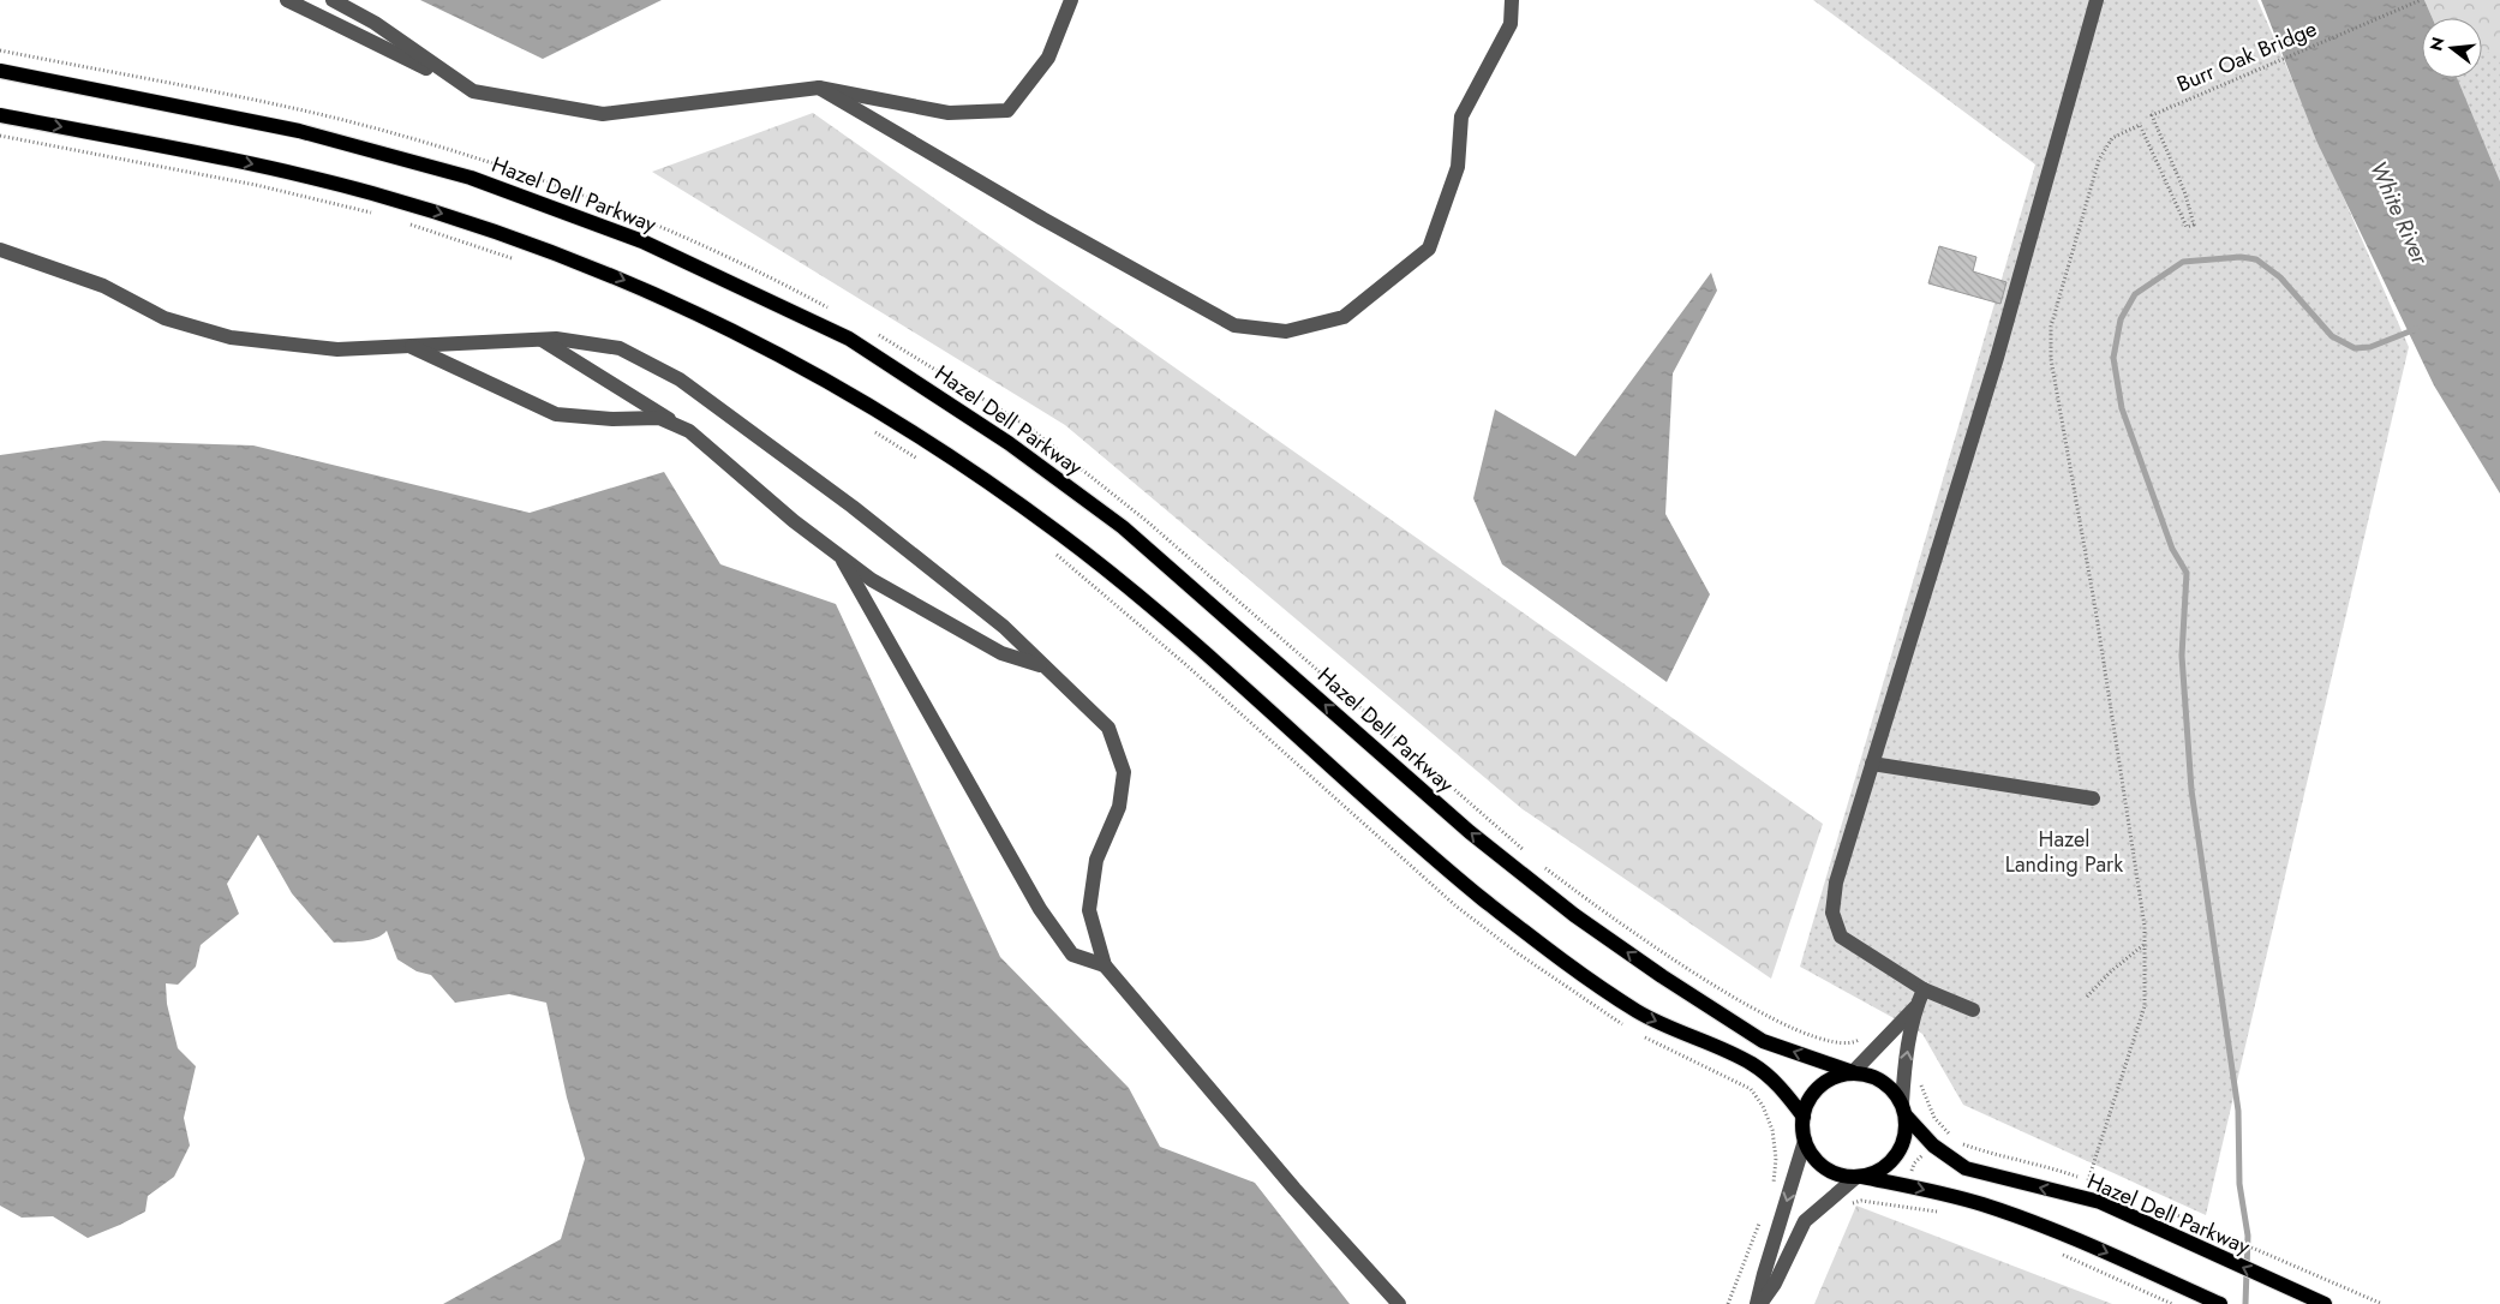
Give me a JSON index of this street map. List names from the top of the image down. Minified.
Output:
{"streets":{"main road":["Hazel Dell Parkway"],"path":["Burr Oak Bridge"]},"water":["White River"],"parks":["Hazel Landing Park"],"north":"left"}
